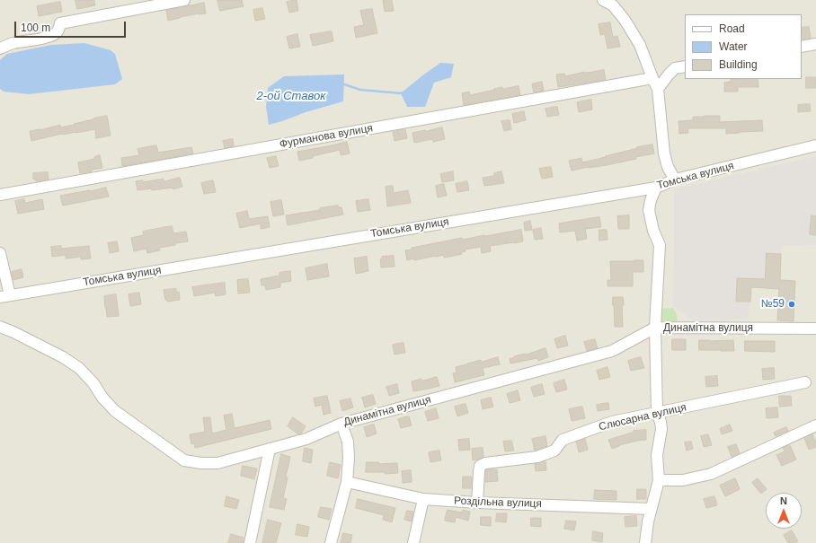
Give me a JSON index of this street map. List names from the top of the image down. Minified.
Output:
{"streets":{"street":["Фурманова вулиця","Томська вулиця","Динамітна вулиця","Слюсарна вулиця","Роздільна вулиця"]},"crossings":[["Слюсарна вулиця","Роздільна вулиця"]],"water":["2-ой Ставок"],"places":["№59"],"legend":["Road","Water","Building"],"scale_bar":"100 m","north":"top"}
